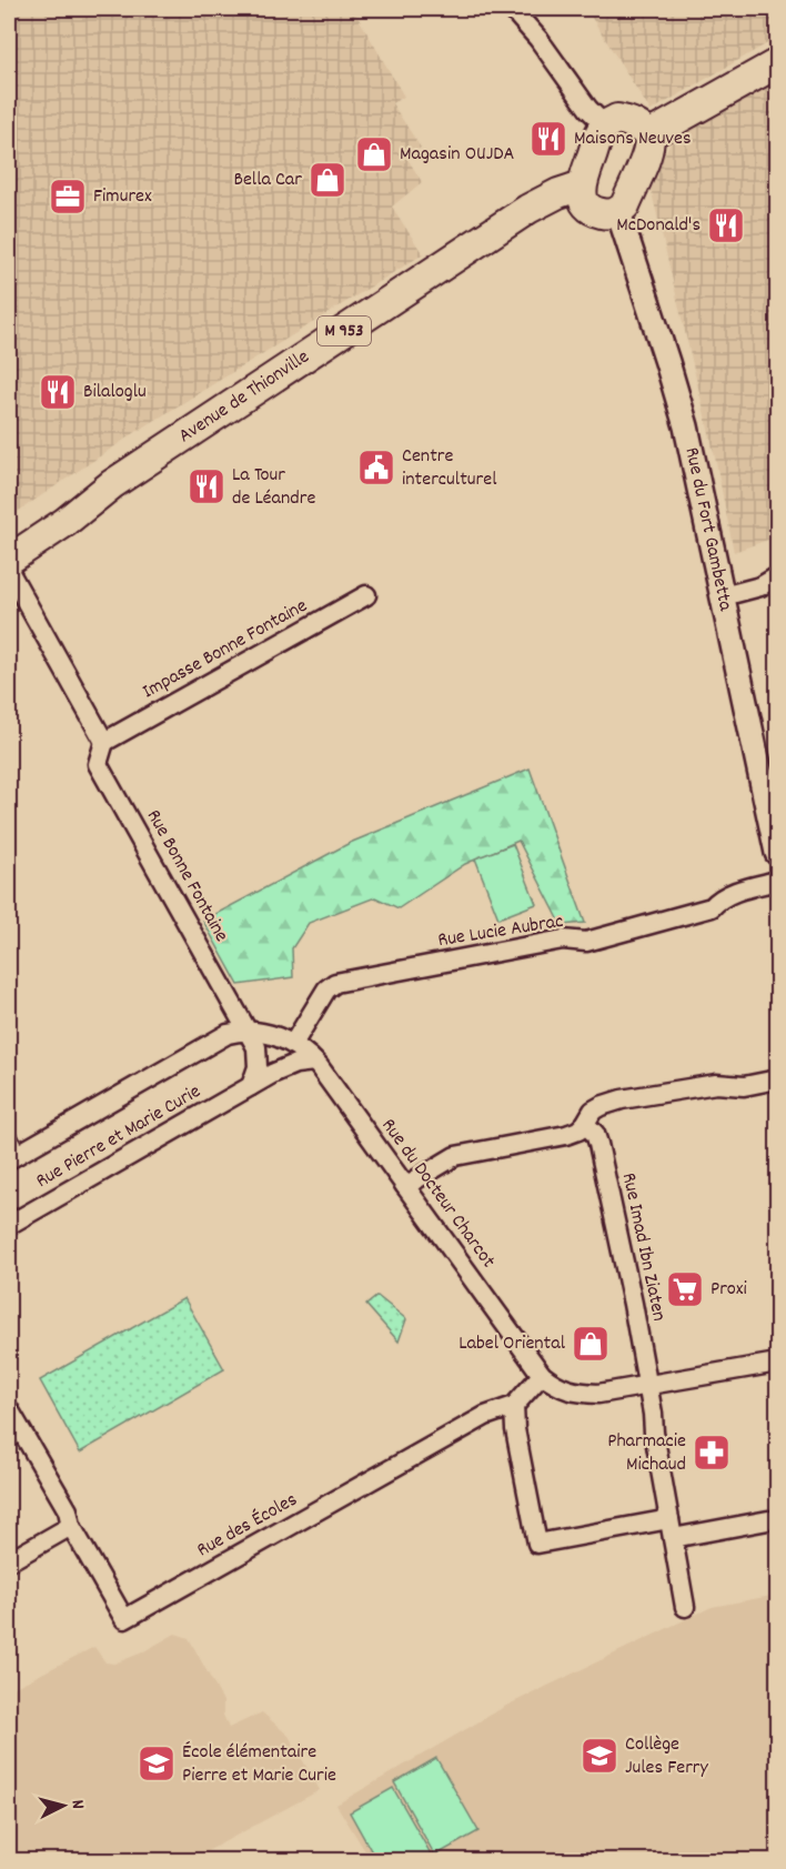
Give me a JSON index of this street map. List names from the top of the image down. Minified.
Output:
{"streets":{"main road":["M 953","Avenue de Thionville"],"street":["Rue du Fort Gambetta","Impasse Bonne Fontaine","Rue Bonne Fontaine","Rue Lucie Aubrac","Rue Pierre et Marie Curie","Rue du Docteur Charcot","Rue Imad Ibn Ziaten","Rue des Écoles"]},"crossings":[["Impasse Bonne Fontaine","Rue Bonne Fontaine"],["Rue Bonne Fontaine","Rue Pierre et Marie Curie"],["Rue Lucie Aubrac","Rue du Docteur Charcot"],["Rue Pierre et Marie Curie","Rue du Docteur Charcot"],["Rue du Docteur Charcot","Rue des Écoles"]],"places":{"restaurant":["Maisons Neuves","McDonald's","Bilaloglu","La Tour de Léandre"],"shop":["Magasin OUJDA","Bella Car","Label Oriental"],"office":["Fimurex"],"public building":["Centre interculturel"],"supermarket":["Proxi"],"pharmacy":["Pharmacie Michaud"],"school or university":["Collège Jules Ferry","École élémentaire Pierre et Marie Curie"]},"north":"right"}
